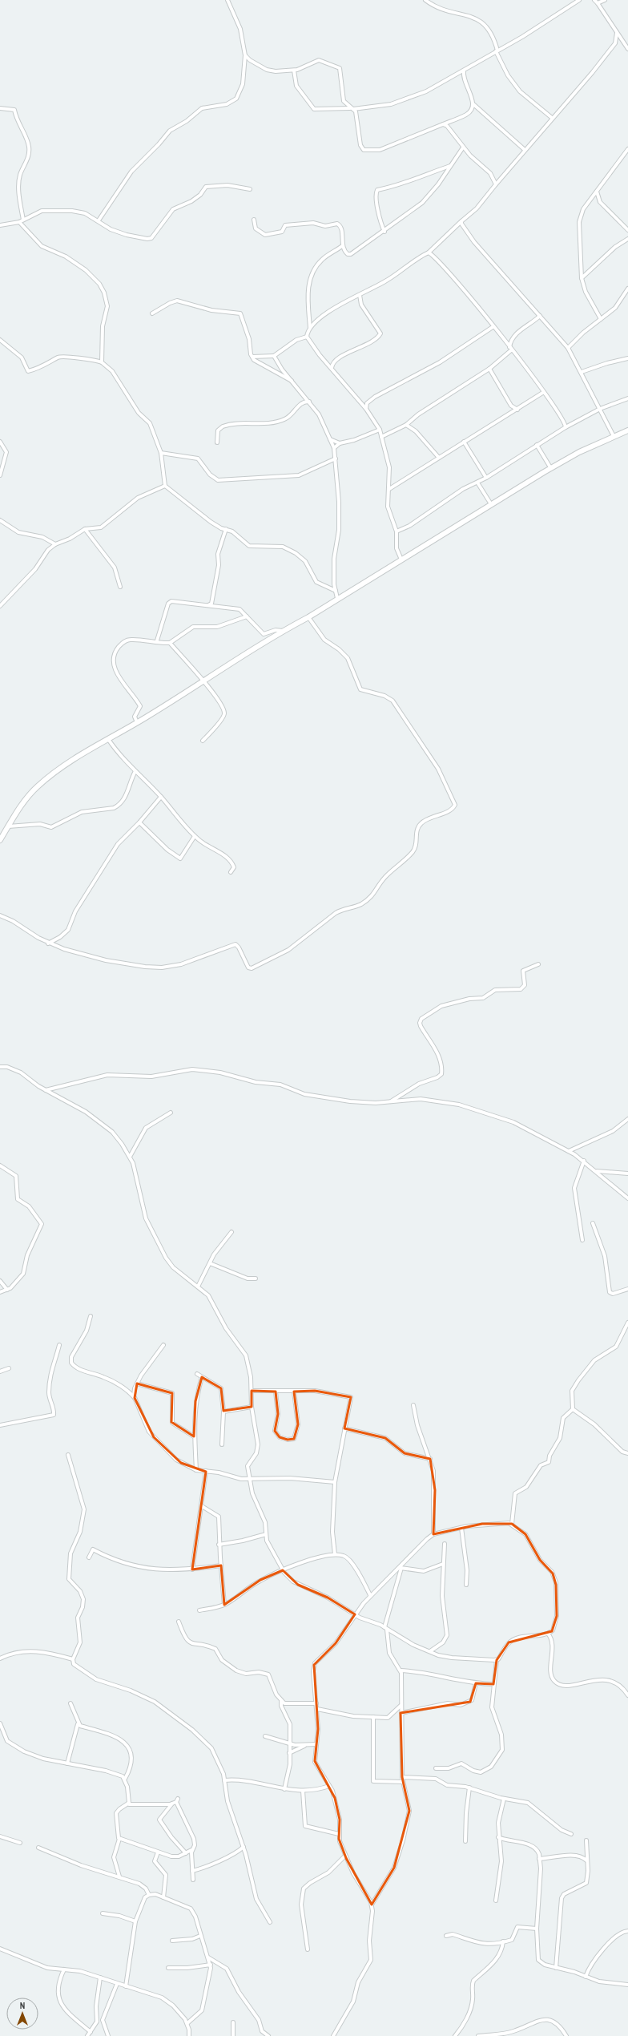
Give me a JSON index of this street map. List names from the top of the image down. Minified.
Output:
{"north":"top"}
